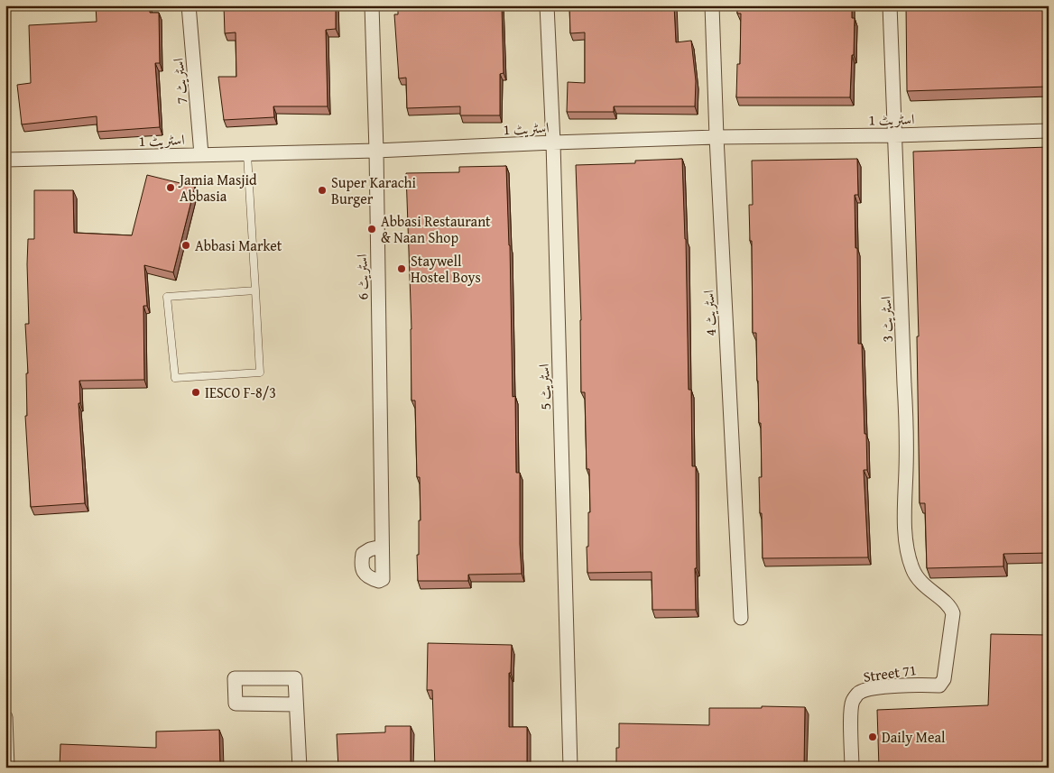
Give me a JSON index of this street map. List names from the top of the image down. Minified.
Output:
{"streets":{"street":["اسٹریٹ 7","اسٹریٹ 1","اسٹریٹ 6","اسٹریٹ 4","اسٹریٹ 3","اسٹریٹ 5","Street 71"]},"crossings":[["اسٹریٹ 7","اسٹریٹ 1"],["اسٹریٹ 1","اسٹریٹ 6"],["اسٹریٹ 1","اسٹریٹ 4"],["اسٹریٹ 1","اسٹریٹ 3"],["اسٹریٹ 1","اسٹریٹ 5"],["اسٹریٹ 3","Street 71"]],"places":["Jamia Masjid Abbasia","Super Karachi Burger","Abbasi Restaurant & Naan Shop","Abbasi Market","Staywell Hostel Boys","IESCO F-8/3","Daily Meal"]}
